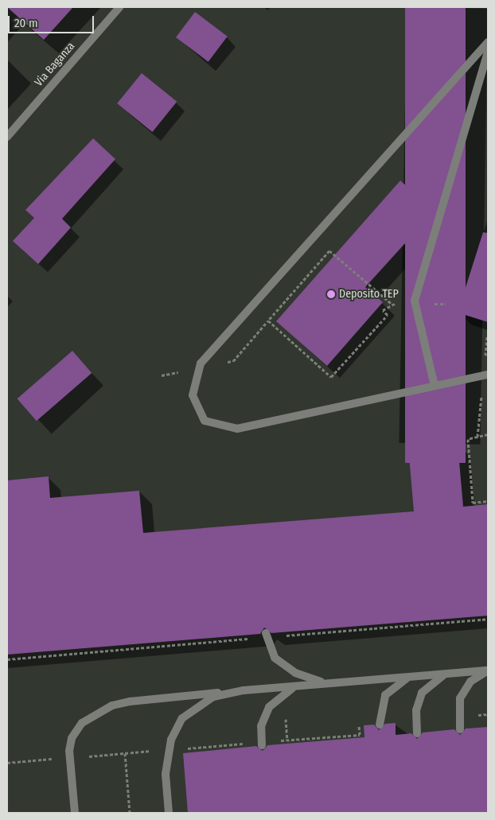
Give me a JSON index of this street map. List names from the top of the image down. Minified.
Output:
{"streets":{"street":["Via Baganza"]},"places":["Deposito TEP"],"scale_bar":"20 m"}
